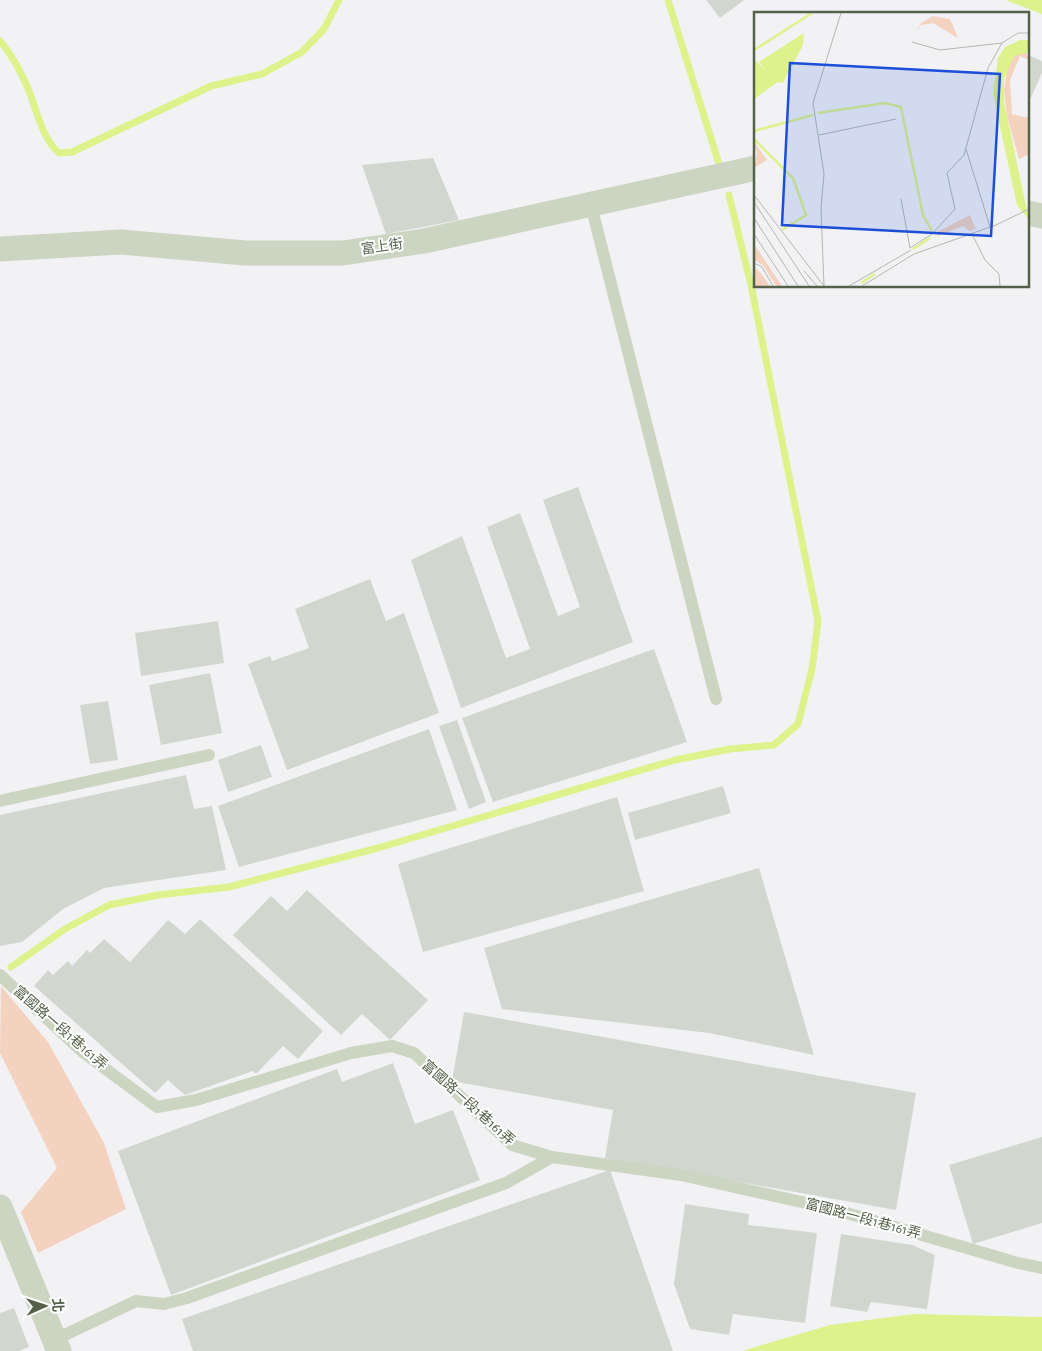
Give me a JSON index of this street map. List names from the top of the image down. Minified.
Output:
{"streets":{"street":["富上街"],"lane":["富國路一段1巷161弄"]},"north":"right"}
